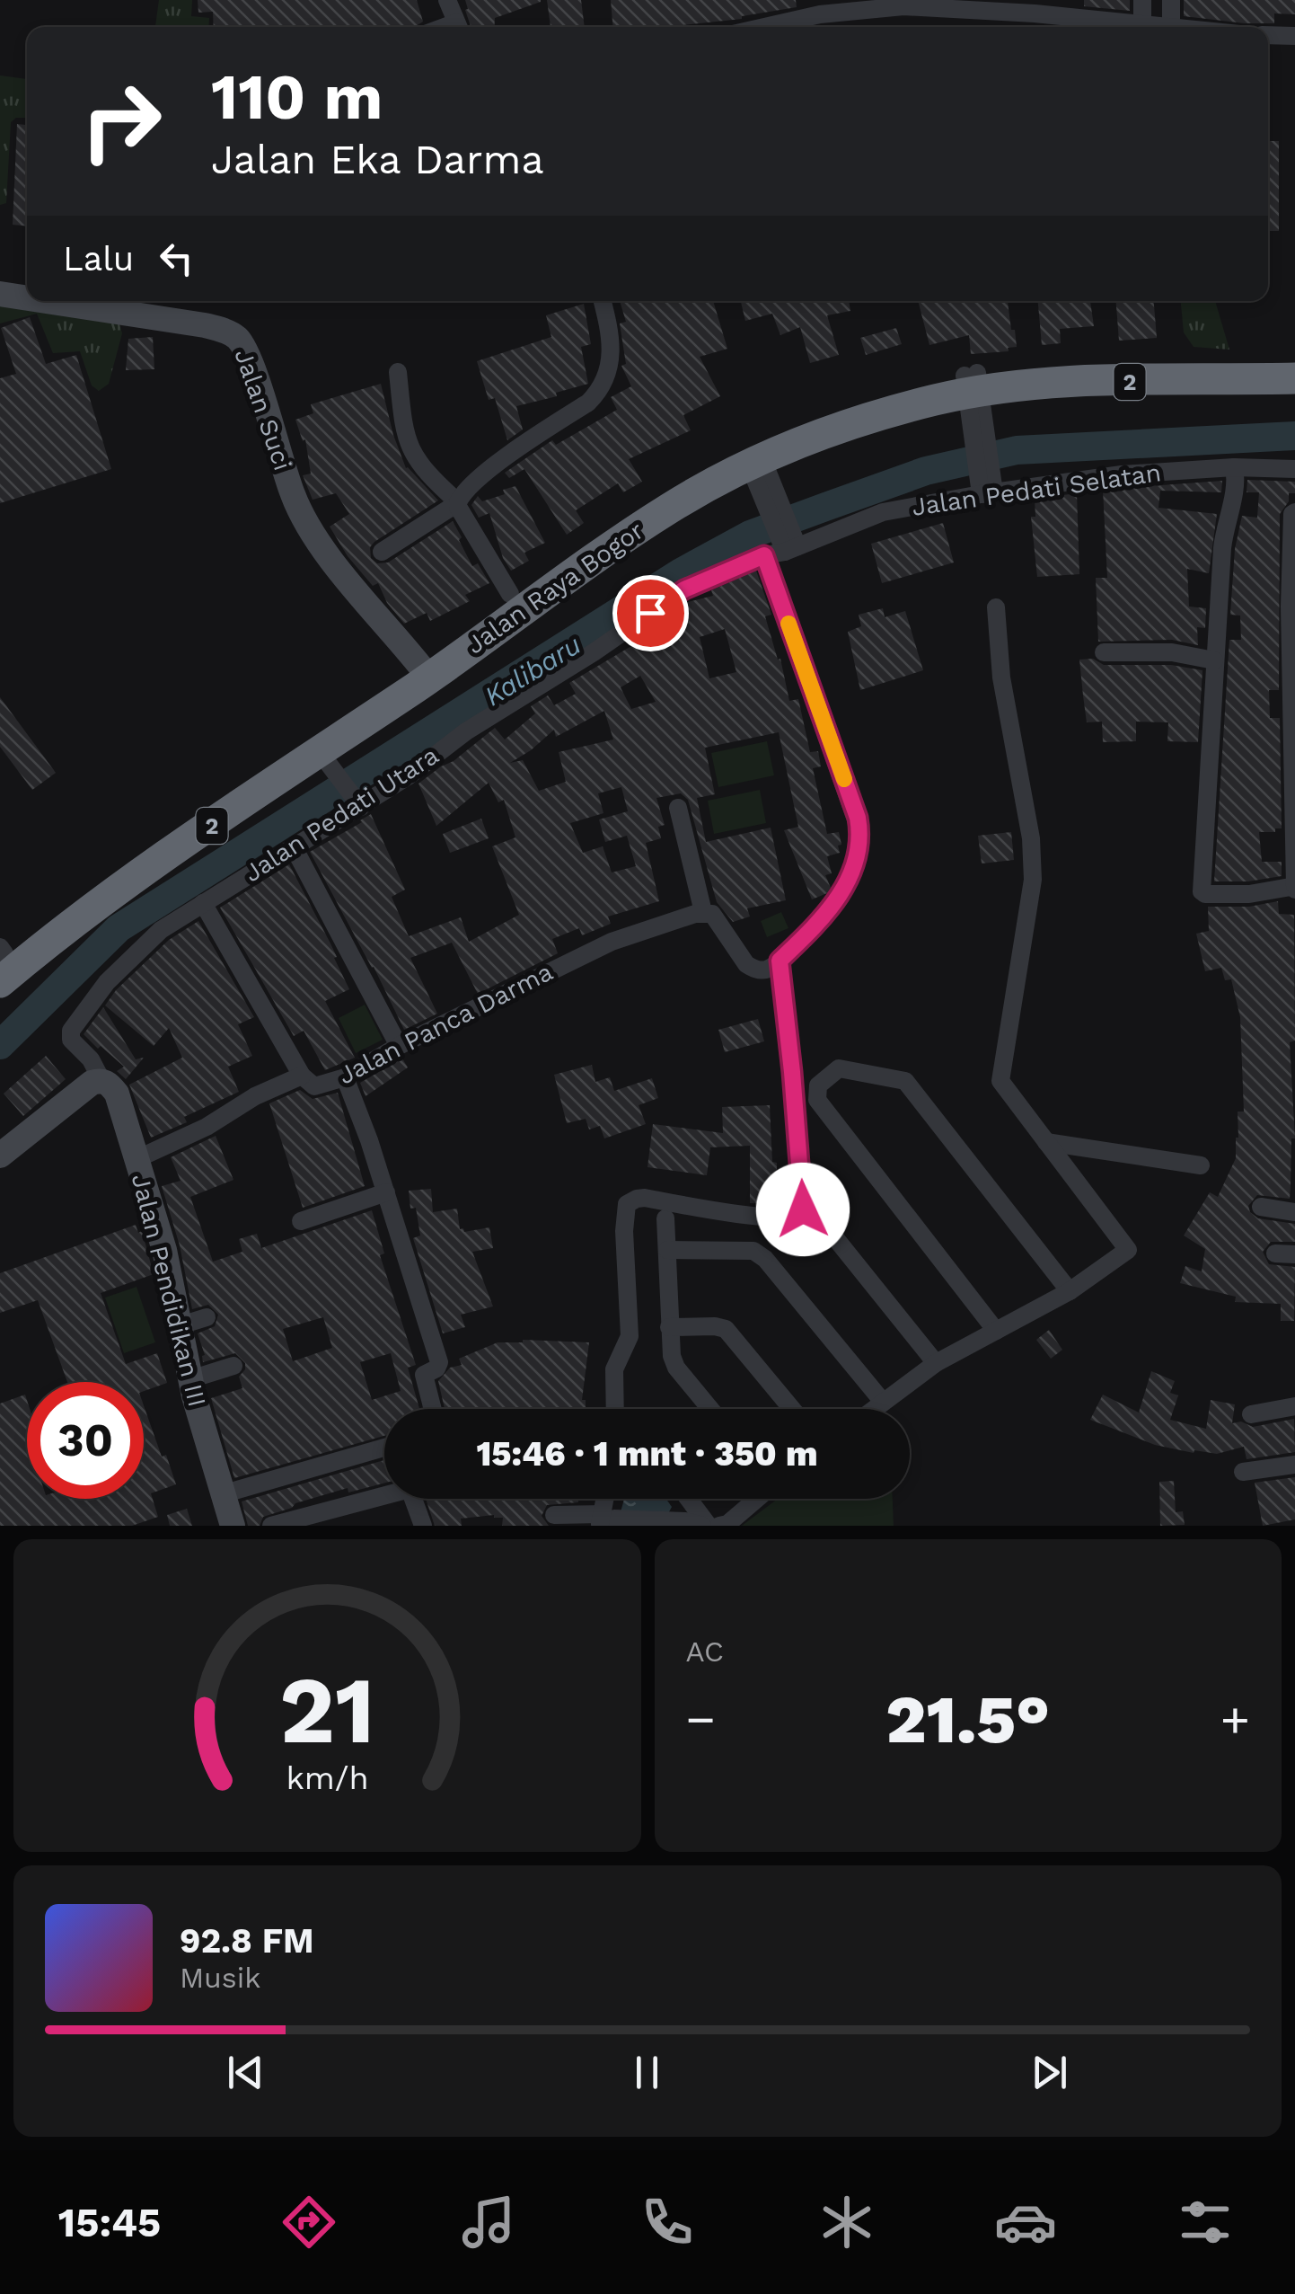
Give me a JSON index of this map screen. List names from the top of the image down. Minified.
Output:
{"streets":{"highway":["2","Jalan Raya Bogor"],"street":["Jalan Suci","Jalan Pedati Selatan","Jalan Pedati Utara","Jalan Panca Darma","Jalan Pendidikan III"]},"crossings":[["Jalan Suci","Jalan Raya Bogor"],["Jalan Pedati Selatan","Jalan Pedati Utara"],["Jalan Pedati Utara","Jalan Pendidikan III"],["Jalan Panca Darma","Jalan Pendidikan III"]],"water":["Kalibaru"],"page":{"turn":["110 m","Jalan Eka Darma"],"then":"Lalu","limit":"30","trip":"15:46 · 1 mnt · 350 m","tile":"AC","heat":["−","21.5°","+"],"song":["92.8 FM","Musik"],"tabs":"15:45","gauge":["21","km/h"]}}
